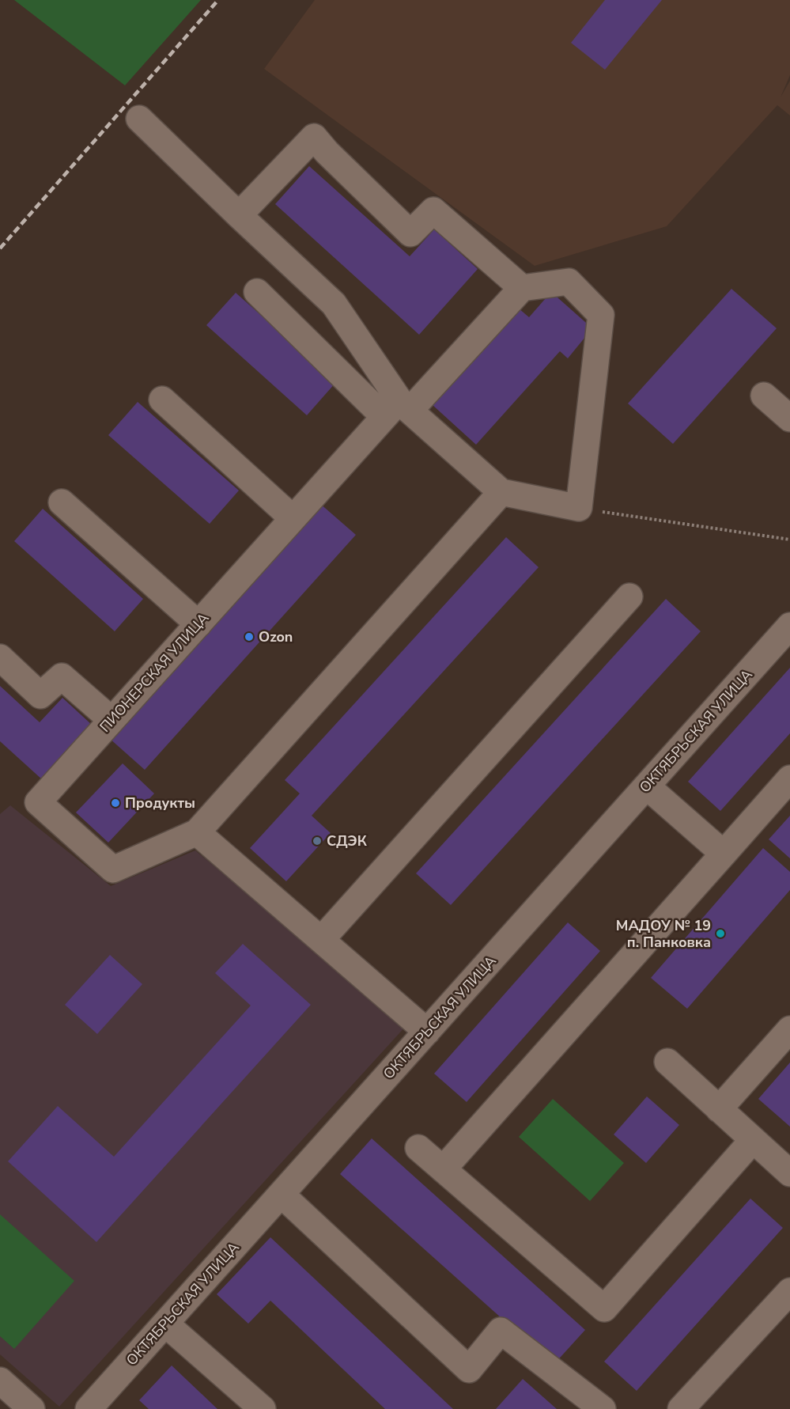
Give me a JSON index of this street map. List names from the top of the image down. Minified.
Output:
{"streets":{"street":["ПИОНЕРСКАЯ УЛИЦА","ОКТЯБРЬСКАЯ УЛИЦА"]},"places":["Ozon","Продукты","СДЭК","МАДОУ № 19 п. Панковка"]}
